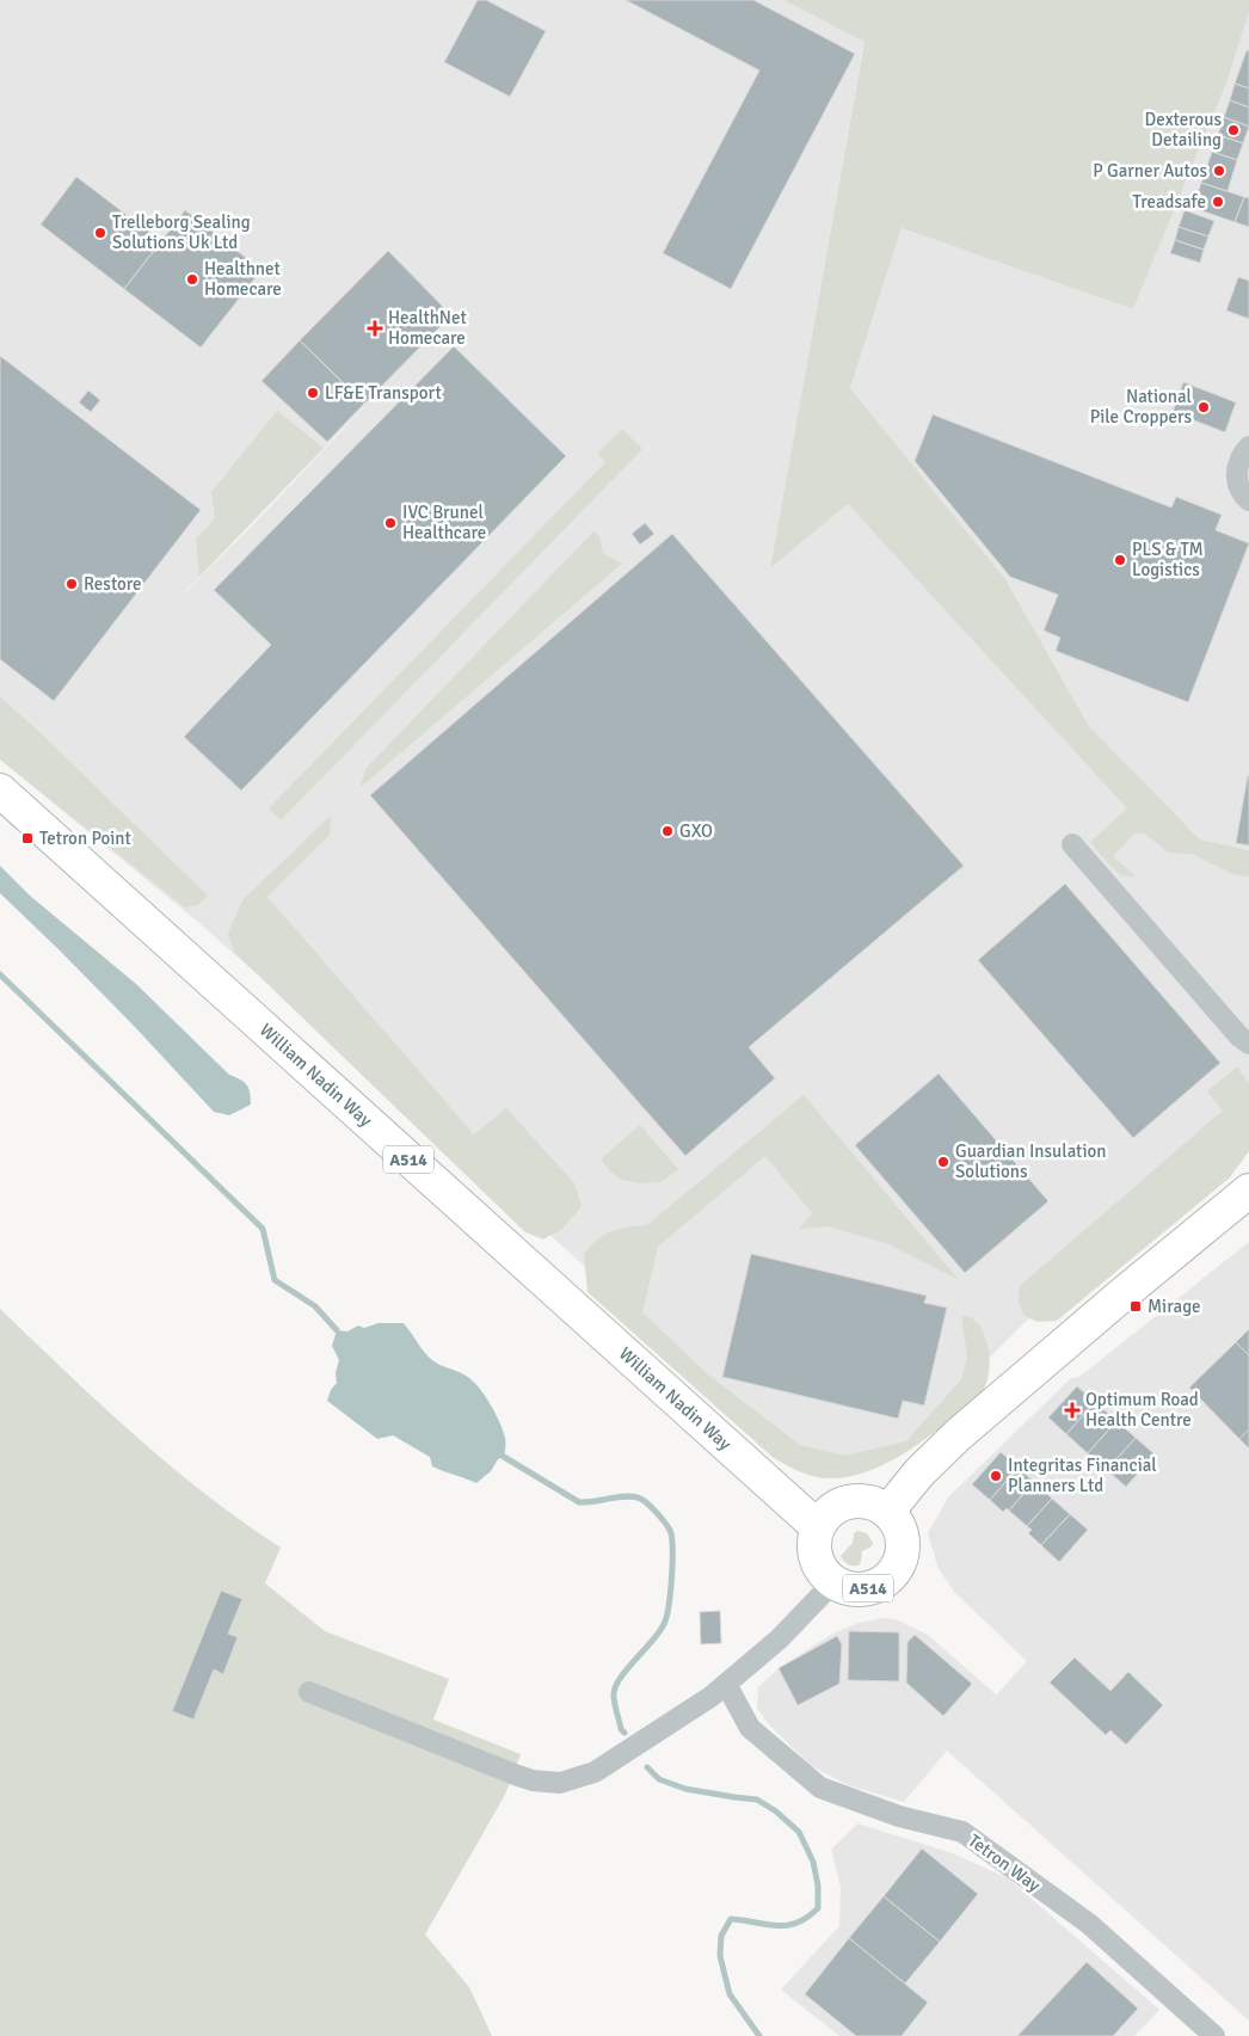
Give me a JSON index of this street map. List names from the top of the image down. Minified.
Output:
{"streets":{"main road":["William Nadin Way","A514"],"street":["Tetron Way"]},"crossings":[["William Nadin Way","A514"]],"places":{"other":["Dexterous Detailing","P Garner Autos","Treadsafe","Trelleborg Sealing Solutions Uk Ltd","Healthnet Homecare","LF&E Transport","National Pile Croppers","IVC Brunel Healthcare","PLS & TM Logistics","Restore","GXO","Guardian Insulation Solutions","Integritas Financial Planners Ltd"],"health":["HealthNet Homecare","Optimum Road Health Centre"],"transit":["Tetron Point","Mirage"]}}
